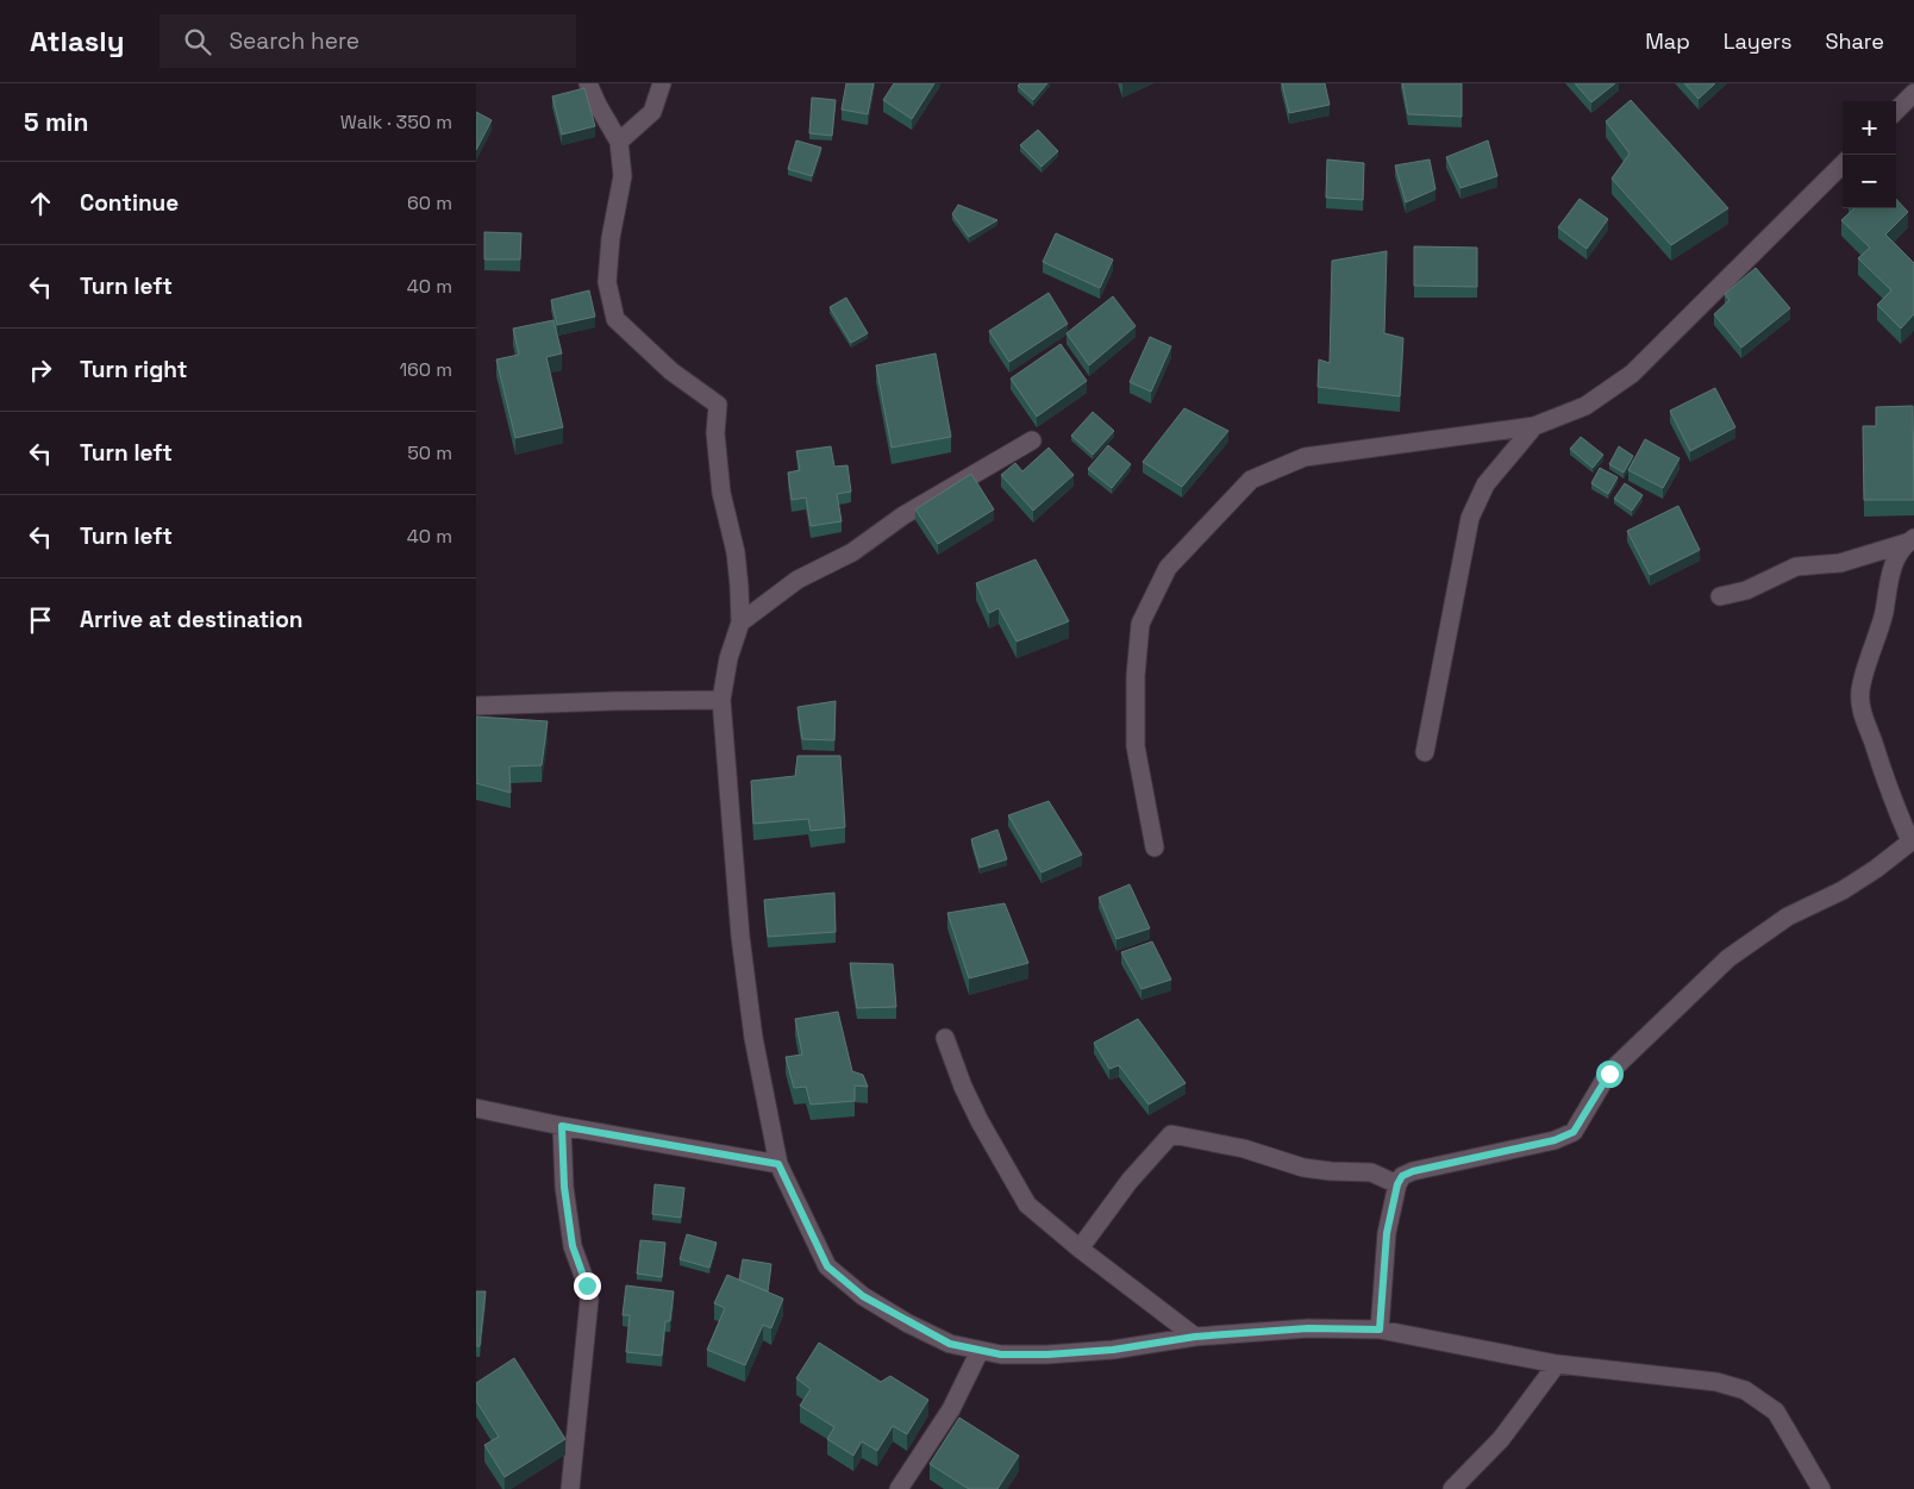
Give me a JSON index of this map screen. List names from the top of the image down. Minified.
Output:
{"page":{"header":"Atlasly","search":"Search here","nav":["Map","Layers","Share"],"heading":["5 min","Walk · 350 m"],"map_buttons":["+","−"],"list":[["Continue","60 m"],["Turn left","40 m"],["Turn right","160 m"],["Turn left","50 m"],["Turn left","40 m"],"Arrive at destination"]}}
